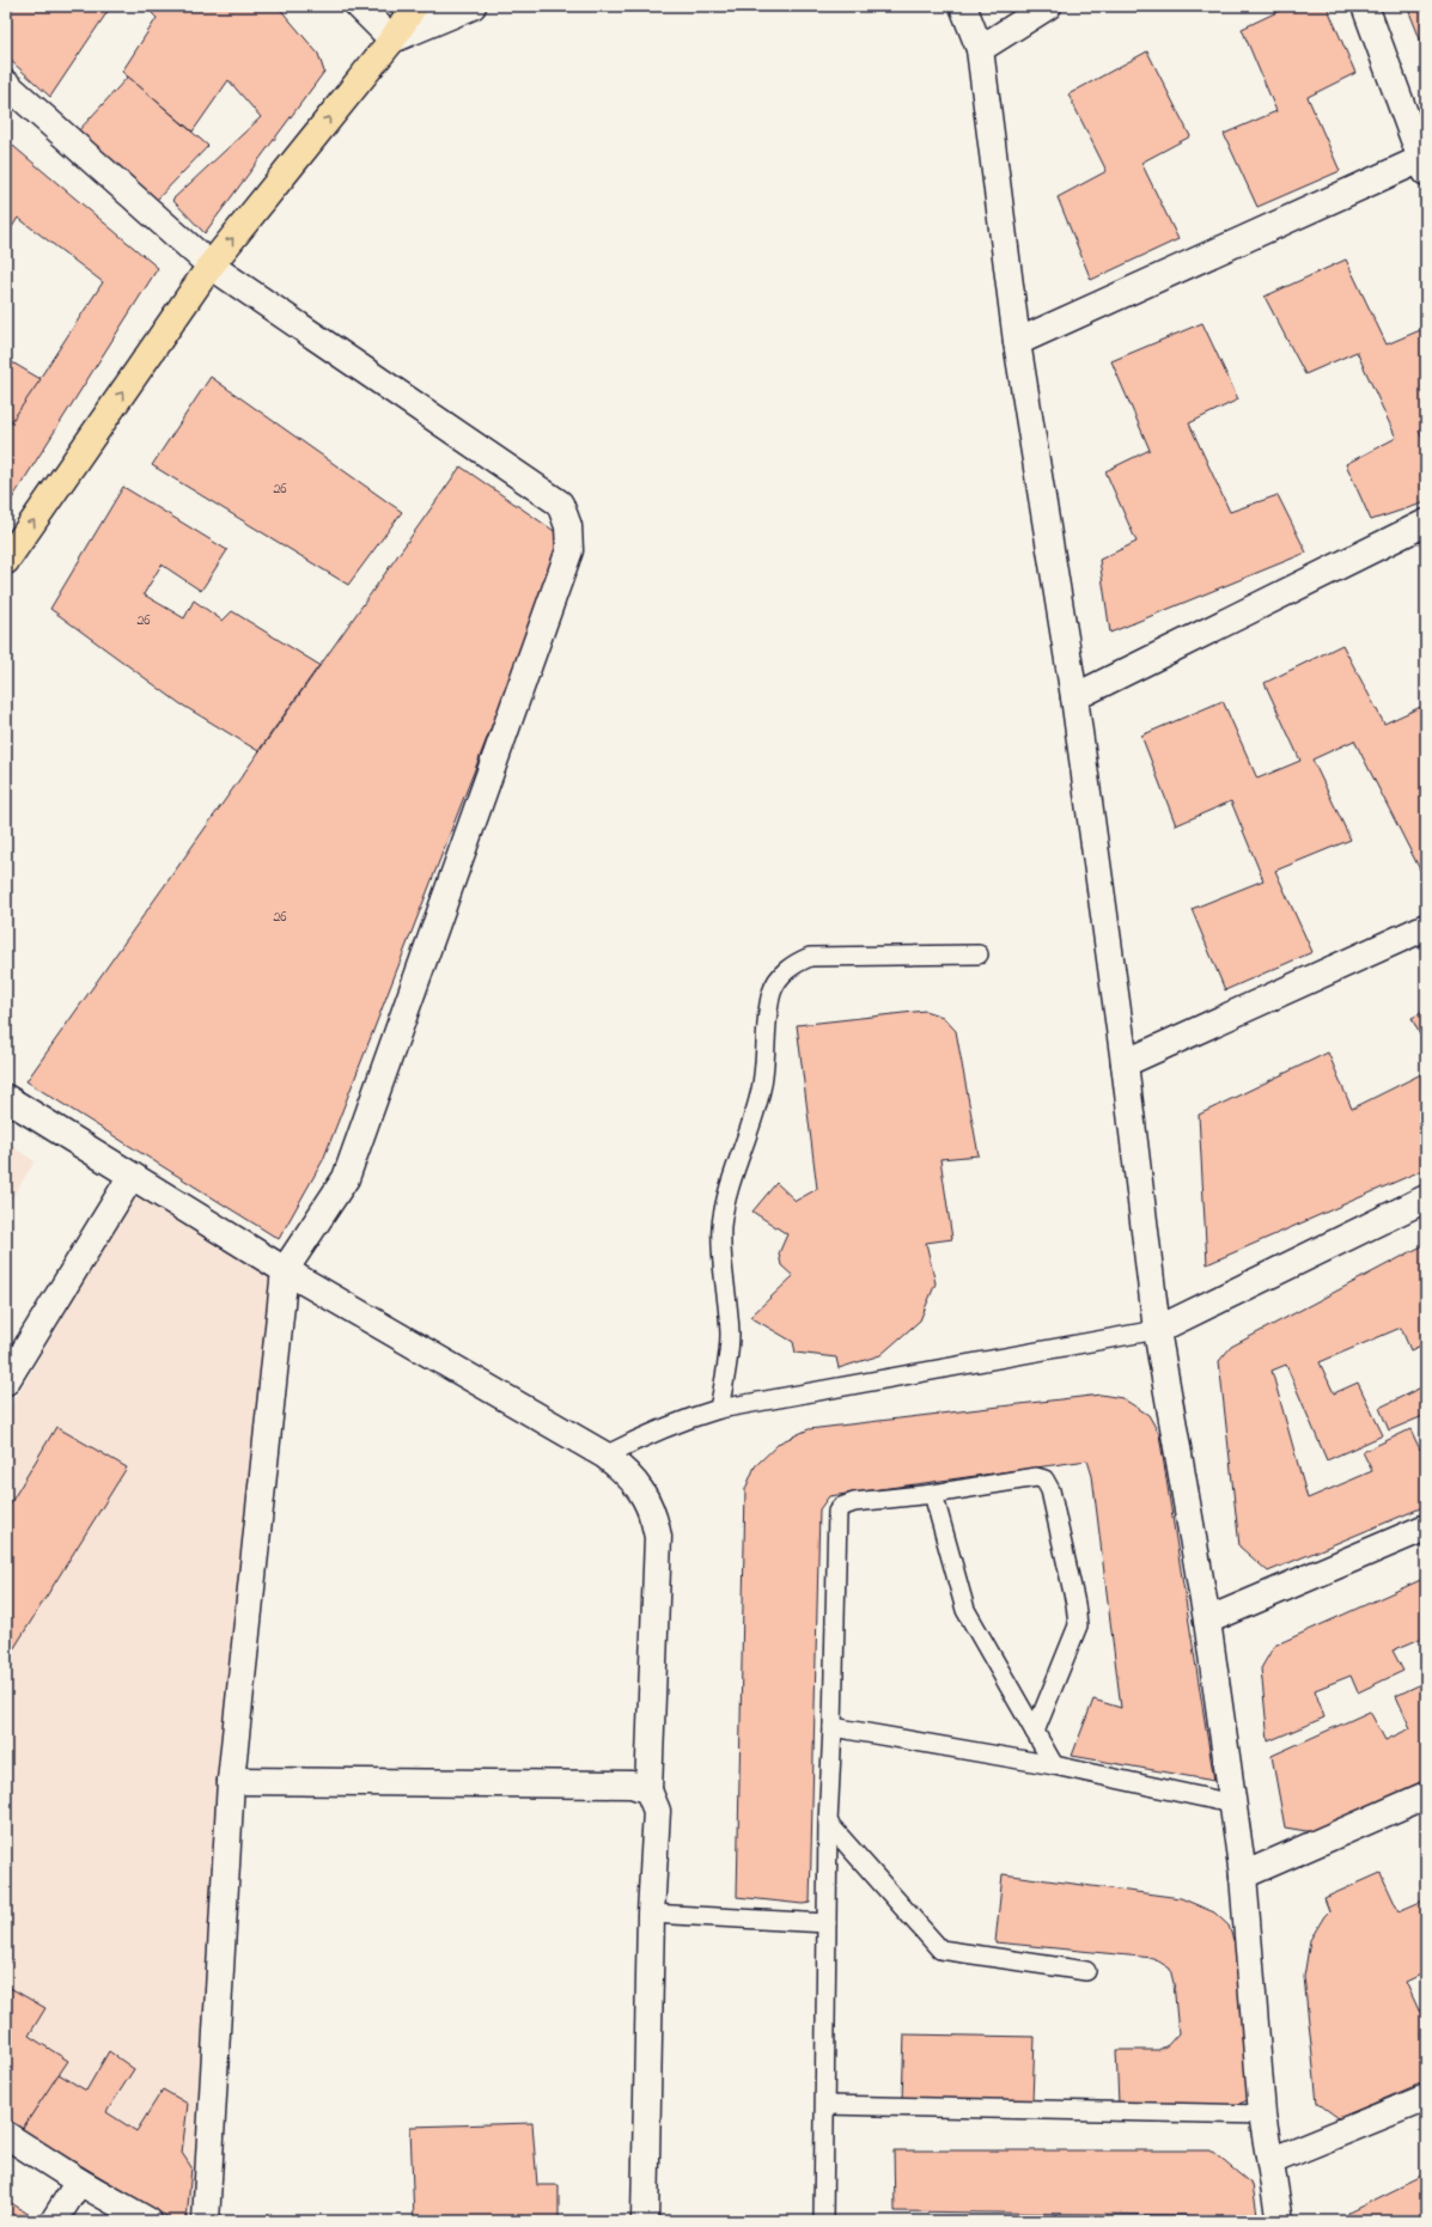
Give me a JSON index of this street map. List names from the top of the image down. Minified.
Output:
{"house_numbers":["26","26","26"]}
